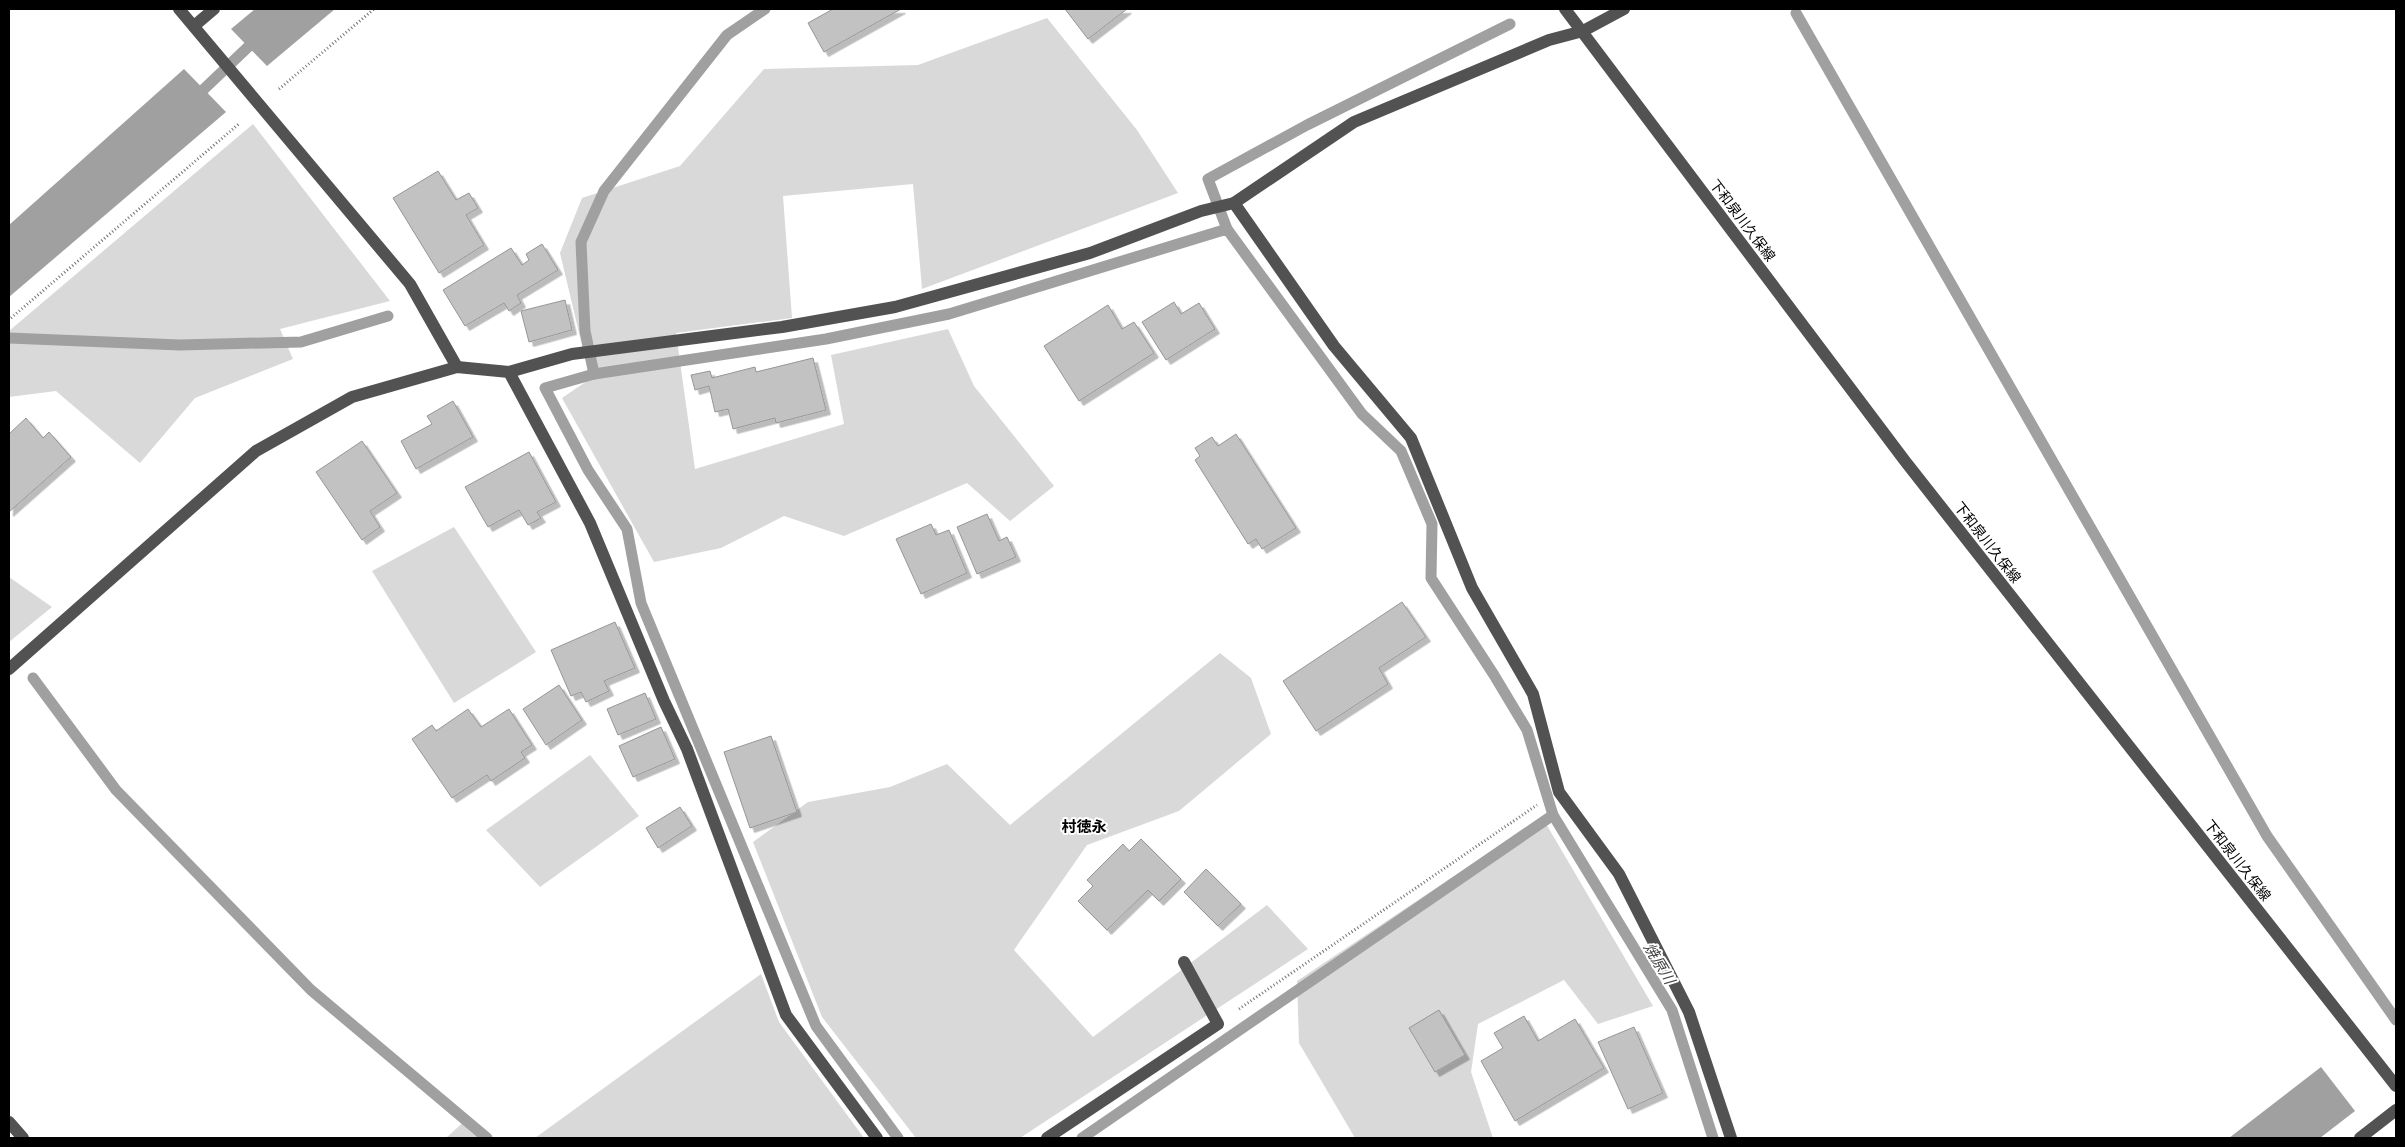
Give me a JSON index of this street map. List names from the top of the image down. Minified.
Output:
{"streets":{"street":["下和泉川久保線"]},"districts":["村徳永"],"water":["焼原川"]}
